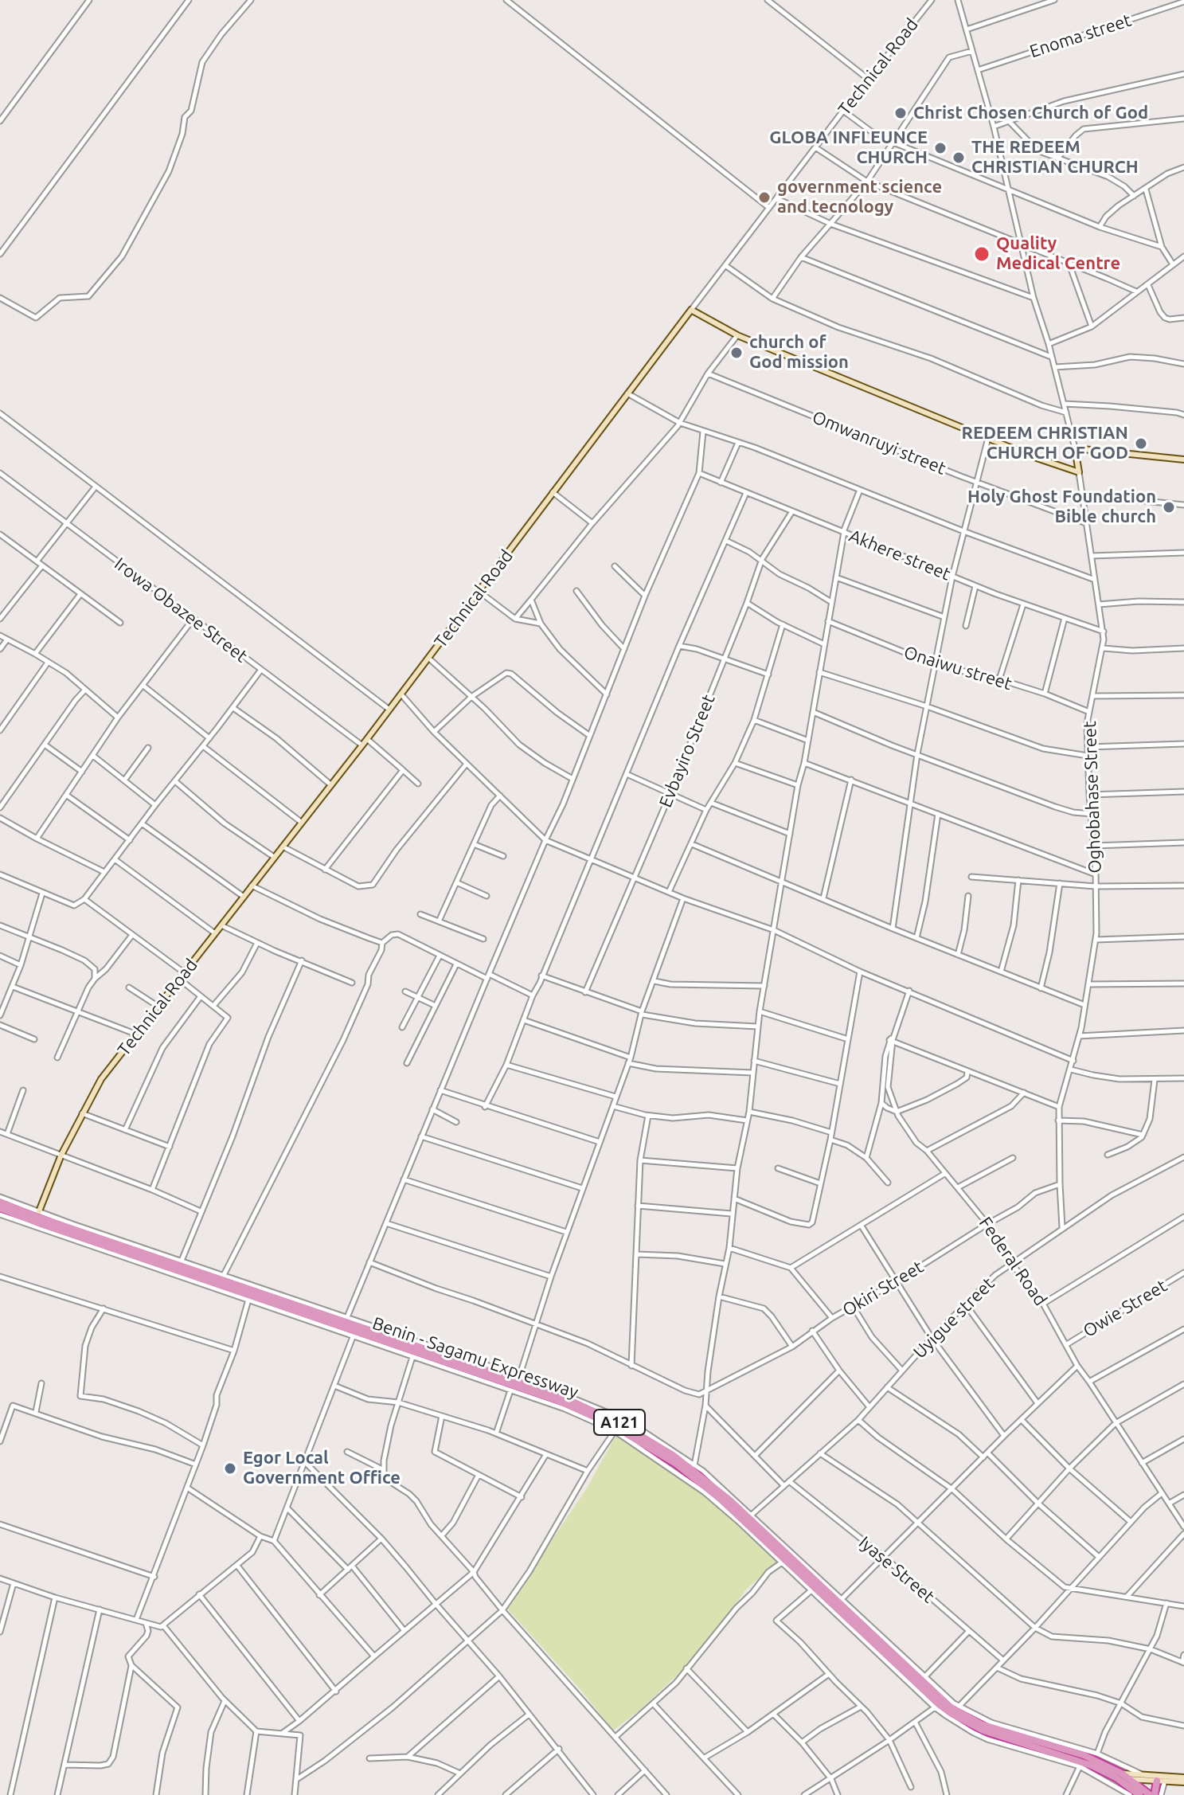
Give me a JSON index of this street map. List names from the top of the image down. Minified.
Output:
{"streets":{"highway":["Benin - Sagamu Expressway","A121"],"street":["Enoma street","Technical Road","Omwanruyi street","Akhere street","Irowa Obazee Street","Onaiwu street","Evbayiro Street","Oghobahase Street","Federal Road","Okiri Street","Owie Street","Uyigue street","Iyase Street"]},"crossings":[["Enoma street","Oghobahase Street"],["Technical Road","Irowa Obazee Street"],["Omwanruyi street","Oghobahase Street"],["Akhere street","Evbayiro Street"],["Akhere street","Oghobahase Street"],["Onaiwu street","Oghobahase Street"],["Oghobahase Street","Okiri Street"],["Oghobahase Street","Uyigue street"],["Federal Road","Okiri Street"],["Federal Road","Owie Street"],["Federal Road","Uyigue street"],["Uyigue street","Iyase Street"],["Benin - Sagamu Expressway","A121"]],"places":["Christ Chosen Church of God","GLOBA INFLEUNCE CHURCH","THE REDEEM CHRISTIAN CHURCH","government science and tecnology","Quality Medical Centre","church of God mission","REDEEM CHRISTIAN CHURCH OF GOD","Holy Ghost Foundation Bible church","Egor Local Government Office"]}
